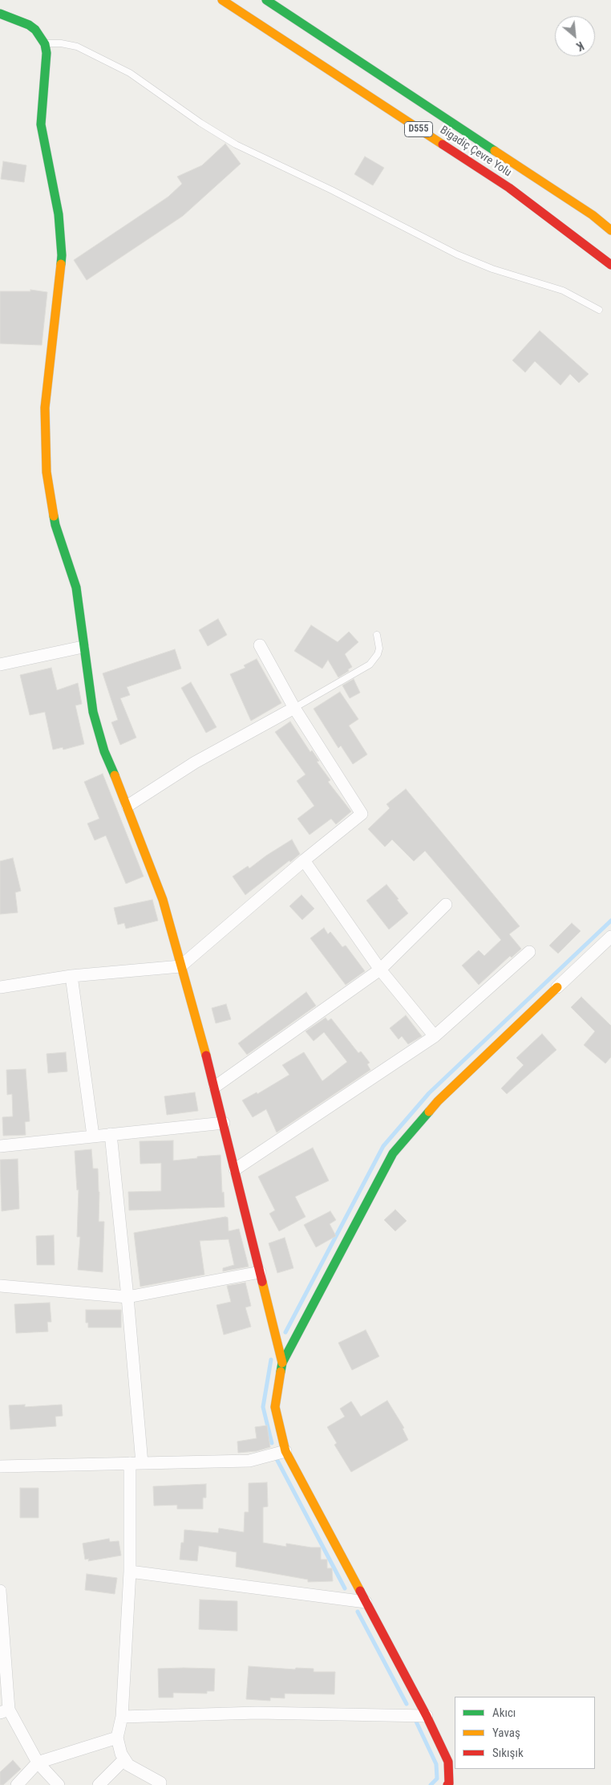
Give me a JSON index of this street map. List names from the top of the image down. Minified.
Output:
{"streets":{"main road":["D555","Bigadiç Çevre Yolu"]},"legend":["Akıcı","Yavaş","Sıkışık"],"north":"bottom right"}
